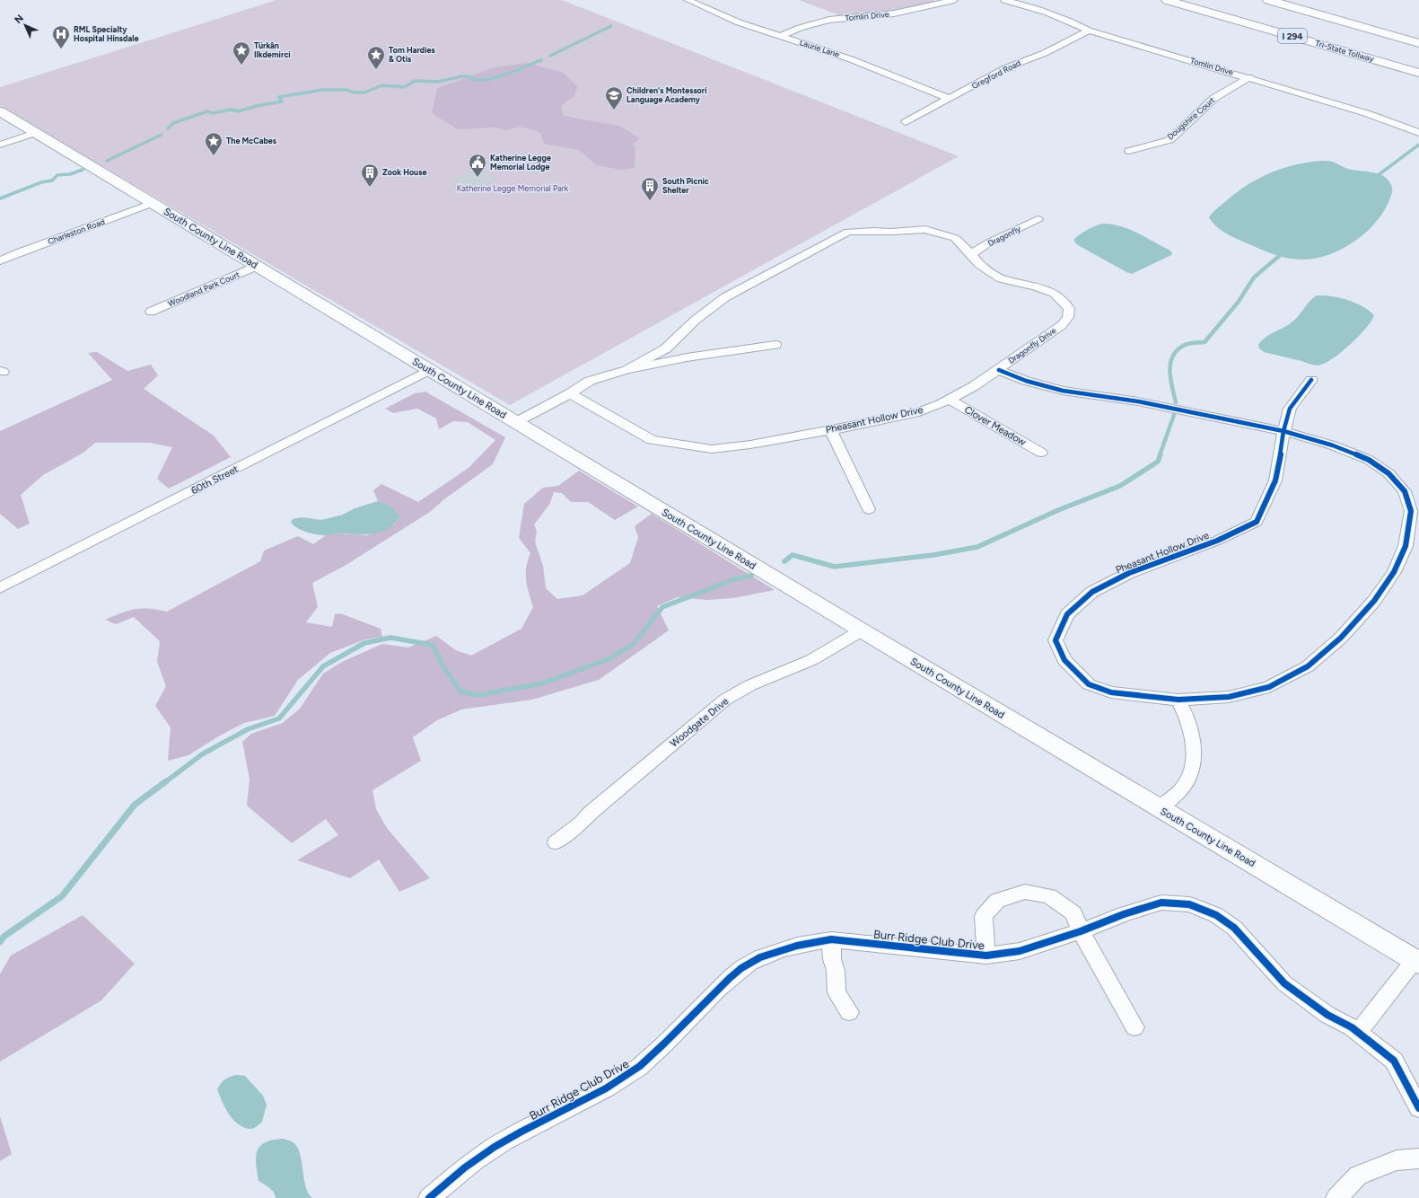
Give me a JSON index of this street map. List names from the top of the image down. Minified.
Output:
{"streets":{"main road":["I 294","Tri-State Tollway","South County Line Road"],"street":["Tomlin Drive","Laurie Lane","Gregford Road","Dougshire Court","Charleston Road","Dragonfly","Woodland Park Court","Dragonfly Drive","Pheasant Hollow Drive","Clover Meadow","60th Street","Woodgate Drive","Burr Ridge Club Drive"]},"crossings":[["Tomlin Drive","Laurie Lane"],["Tomlin Drive","Gregford Road"],["Tomlin Drive","Dougshire Court"],["Laurie Lane","Gregford Road"],["Charleston Road","South County Line Road"],["Dragonfly","Dragonfly Drive"],["South County Line Road","Woodland Park Court"],["South County Line Road","60th Street"],["South County Line Road","Woodgate Drive"],["Dragonfly Drive","Pheasant Hollow Drive"],["Pheasant Hollow Drive","Clover Meadow"]],"parks":["Katherine Legge Memorial Park"],"places":{"hospital":["RML Specialty Hospital Hinsdale"],"place":["Türkân Ilkdemirci","Tom Hardies & Otis","The McCabes"],"school or university":["Children's Montessori Language Academy"],"public building":["Katherine Legge Memorial Lodge"],"building":["Zook House","South Picnic Shelter"]},"north":"top left"}
